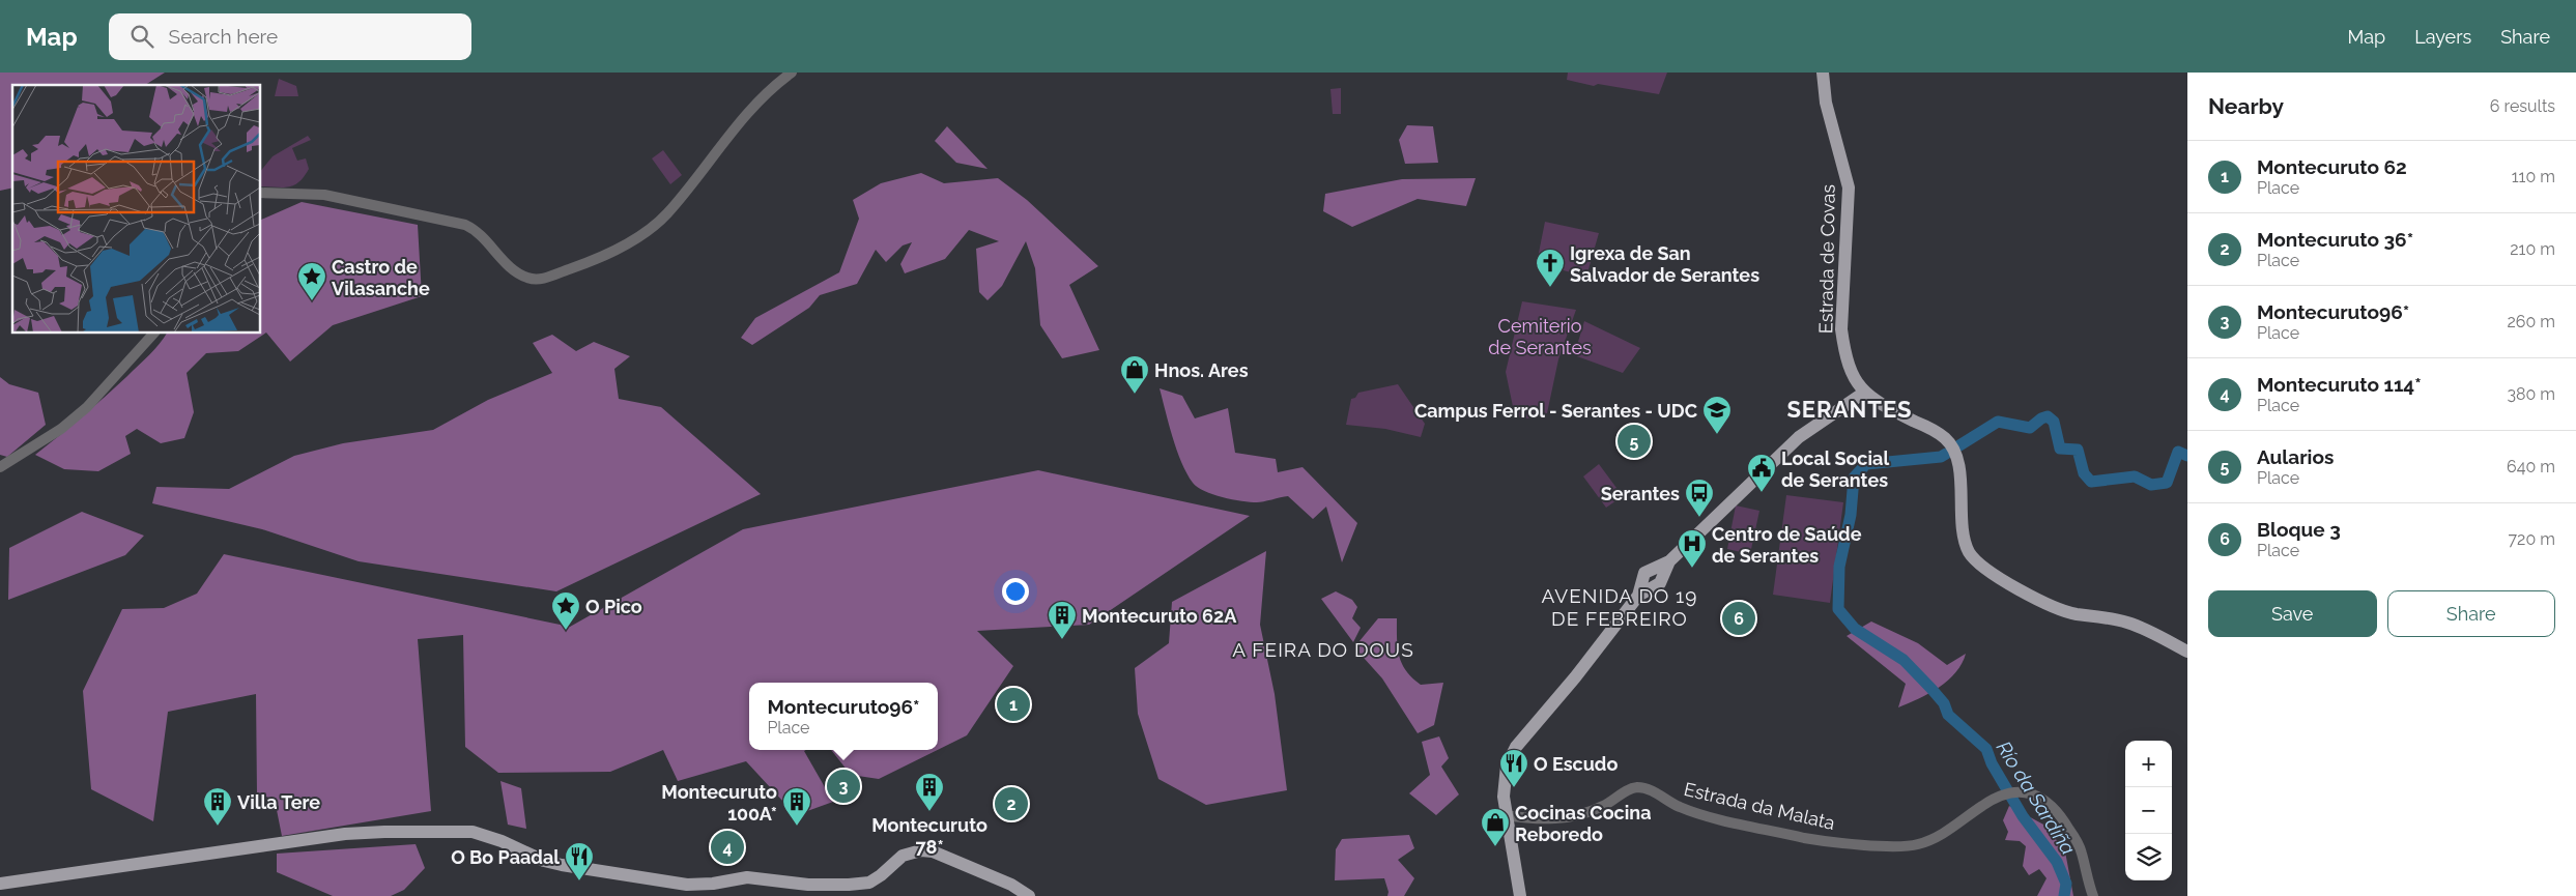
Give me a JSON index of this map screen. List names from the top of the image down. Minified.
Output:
{"streets":{"main road":["Estrada de Covas"],"street":["Estrada da Malata"]},"districts":["SERANTES","AVENIDA DO 19 DE FEBREIRO","A FEIRA DO DOUS"],"water":["Río da Sardiña"],"parks":["Cemiterio de Serantes"],"places":{"church":["Igrexa de San Salvador de Serantes"],"place":["Castro de Vilasanche","O Pico"],"shop":["Hnos. Ares","Cocinas Cocina Reboredo"],"school or university":["Campus Ferrol - Serantes - UDC"],"public building":["Local Social de Serantes"],"bus stop":["Serantes"],"hospital":["Centro de Saúde de Serantes"],"building":["Montecuruto 62A","Montecuruto 78*","Villa Tere","Montecuruto 100A*"],"restaurant":["O Escudo","O Bo Paadal"]},"page":{"header":"Map","search":"Search here","nav":["Map","Layers","Share"],"heading":["Nearby","6 results"],"list":[{"mark":"1","name":"Montecuruto 62","note":"Place","value":"110 m"},{"mark":"2","name":"Montecuruto 36*","note":"Place","value":"210 m"},{"mark":"3","name":"Montecuruto96*","note":"Place","value":"260 m"},{"mark":"4","name":"Montecuruto 114*","note":"Place","value":"380 m"},{"mark":"5","name":"Aularios","note":"Place","value":"640 m"},{"mark":"6","name":"Bloque 3","note":"Place","value":"720 m"}],"pins":["5","6","1","3","2","4"],"buttons":["Save","Share"],"popup":["Montecuruto96*","Place"],"map_buttons":["+","−"]}}
